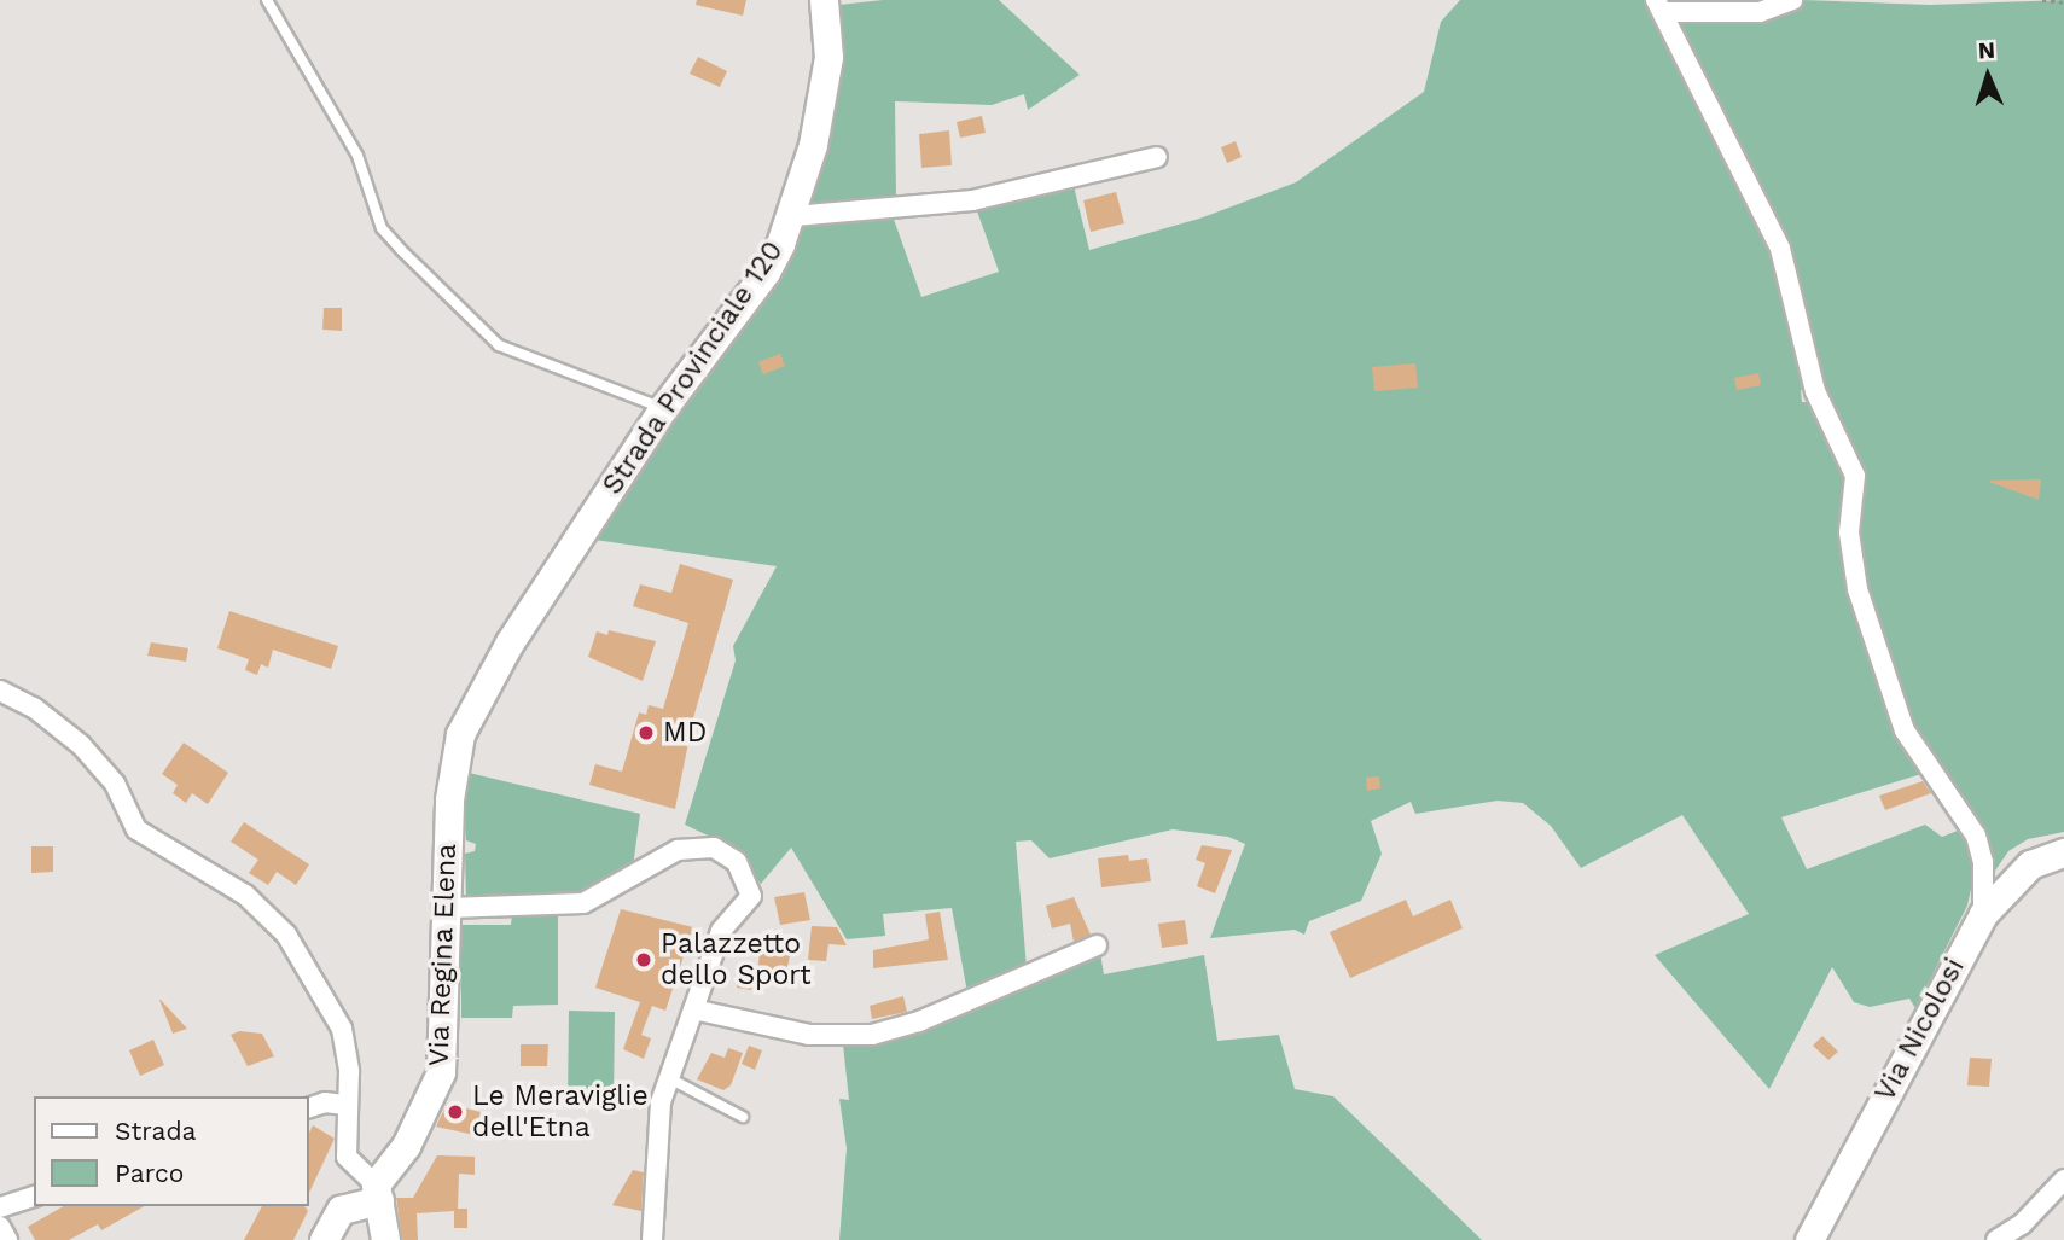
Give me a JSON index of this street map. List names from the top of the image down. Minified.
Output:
{"streets":{"street":["Strada Provinciale 120","Via Regina Elena","Via Nicolosi"]},"crossings":[["Strada Provinciale 120","Via Regina Elena"]],"places":["MD","Palazzetto dello Sport","Le Meraviglie dell'Etna"],"legend":["Strada","Parco"],"north":"top"}
